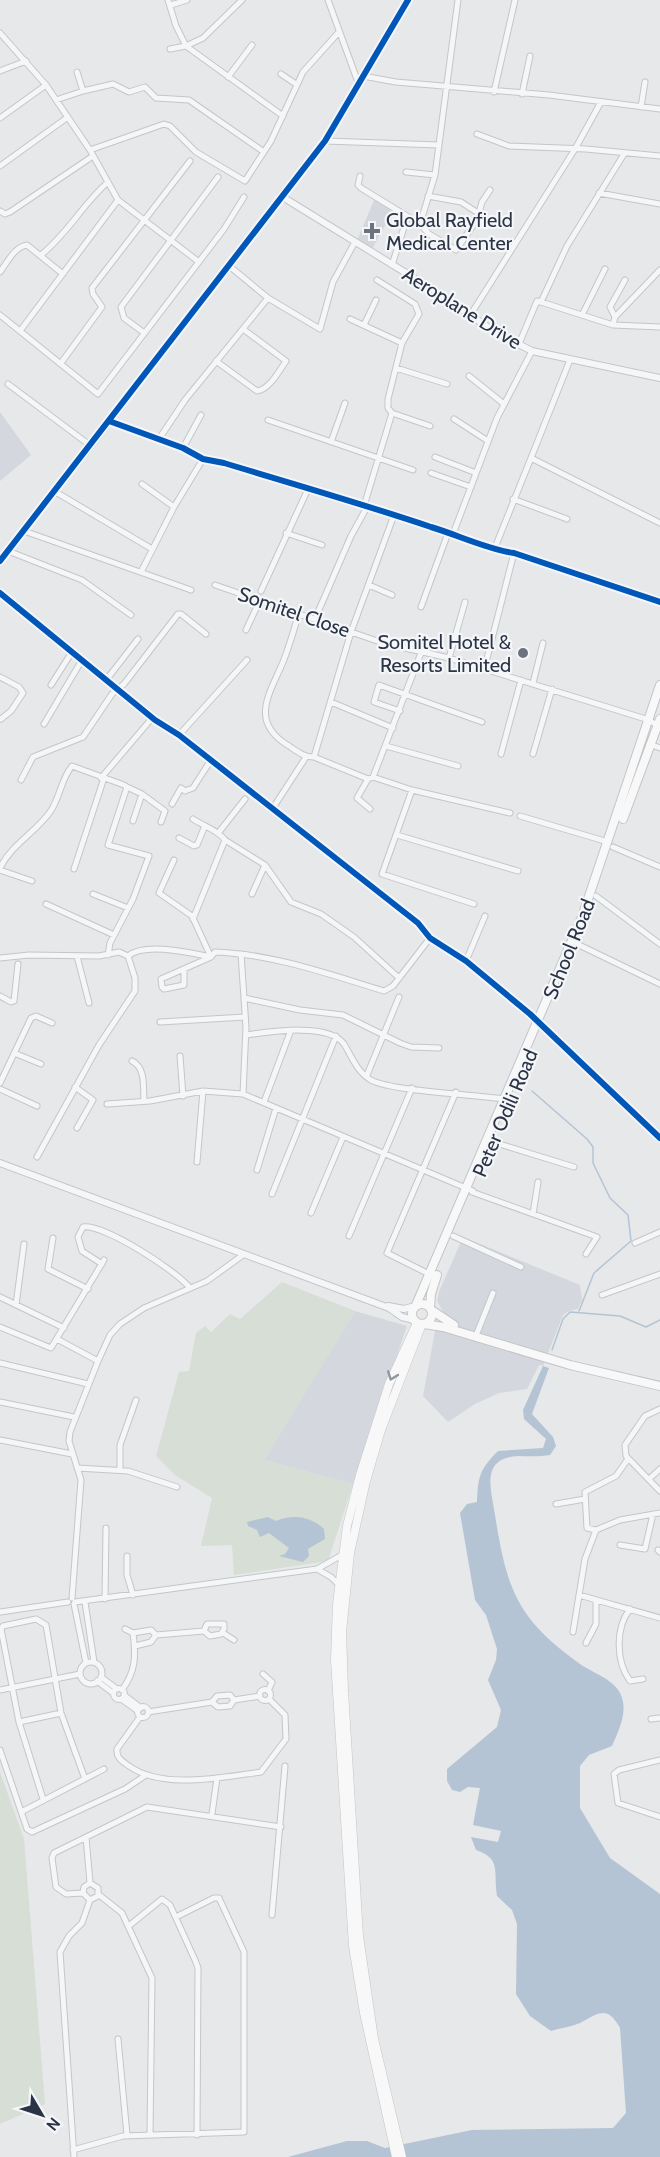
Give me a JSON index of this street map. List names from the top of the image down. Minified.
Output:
{"streets":{"main road":["School Road","Peter Odili Road"],"street":["Aeroplane Drive","Somitel Close"]},"crossings":[["Somitel Close","School Road"],["Somitel Close","Peter Odili Road"],["School Road","Peter Odili Road"]],"places":{"health":["Global Rayfield Medical Center"],"other":["Somitel Hotel & Resorts Limited"]},"north":"bottom right"}
